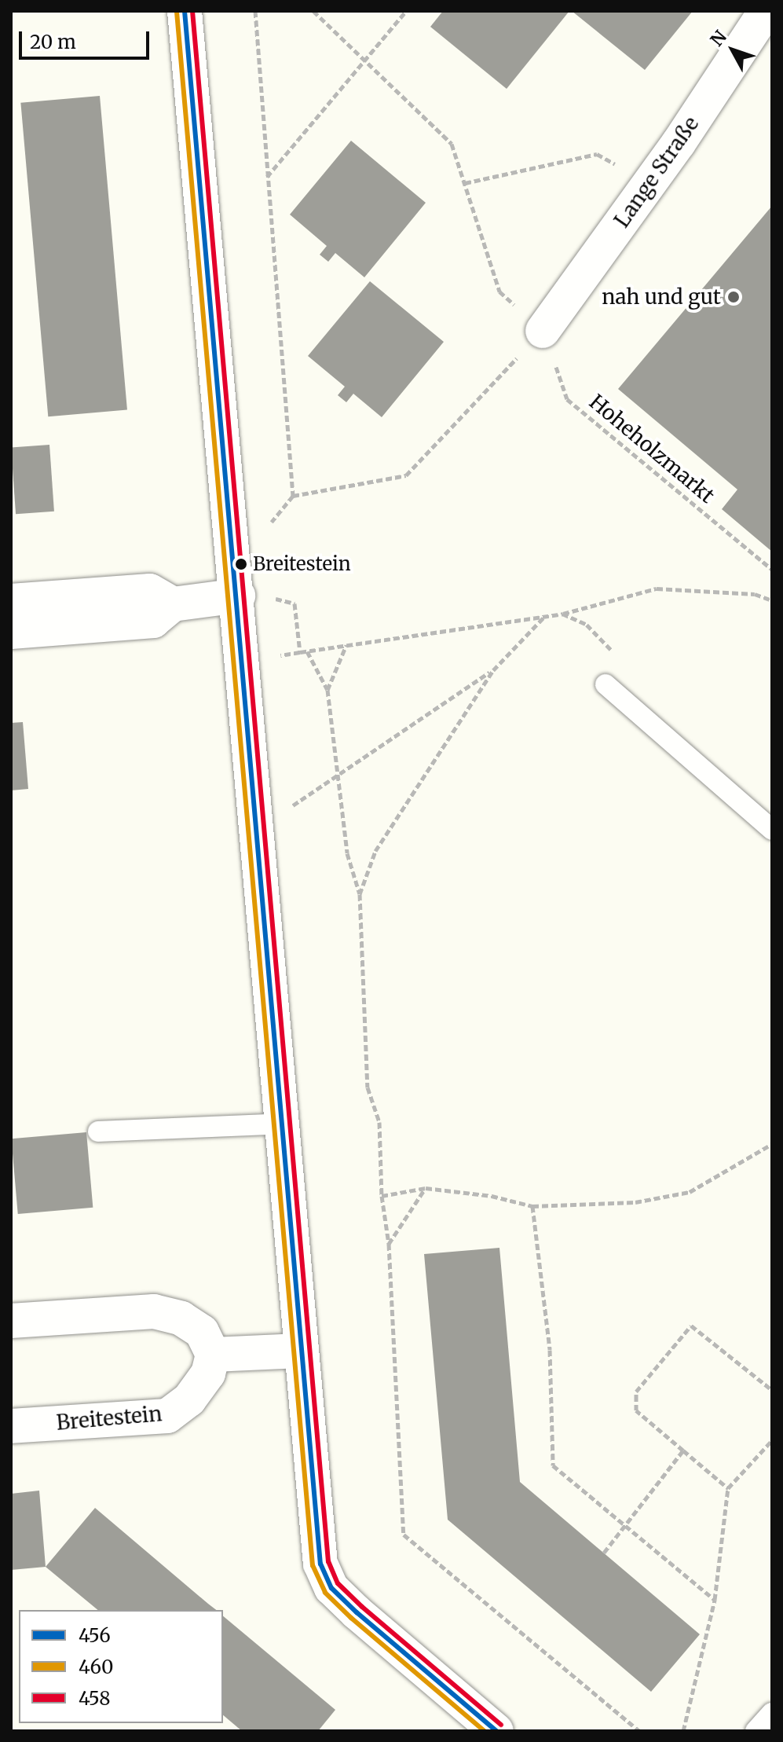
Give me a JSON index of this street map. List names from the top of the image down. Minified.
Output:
{"streets":{"street":["Lange Straße","Breitestein"],"path":["Hoheholzmarkt"]},"crossings":[["Lange Straße","Hoheholzmarkt"]],"places":["nah und gut","Breitestein"],"lines":["transit line 456","transit line 458","transit line 460"],"legend":["456","460","458"],"scale_bar":"20 m","north":"top left"}
